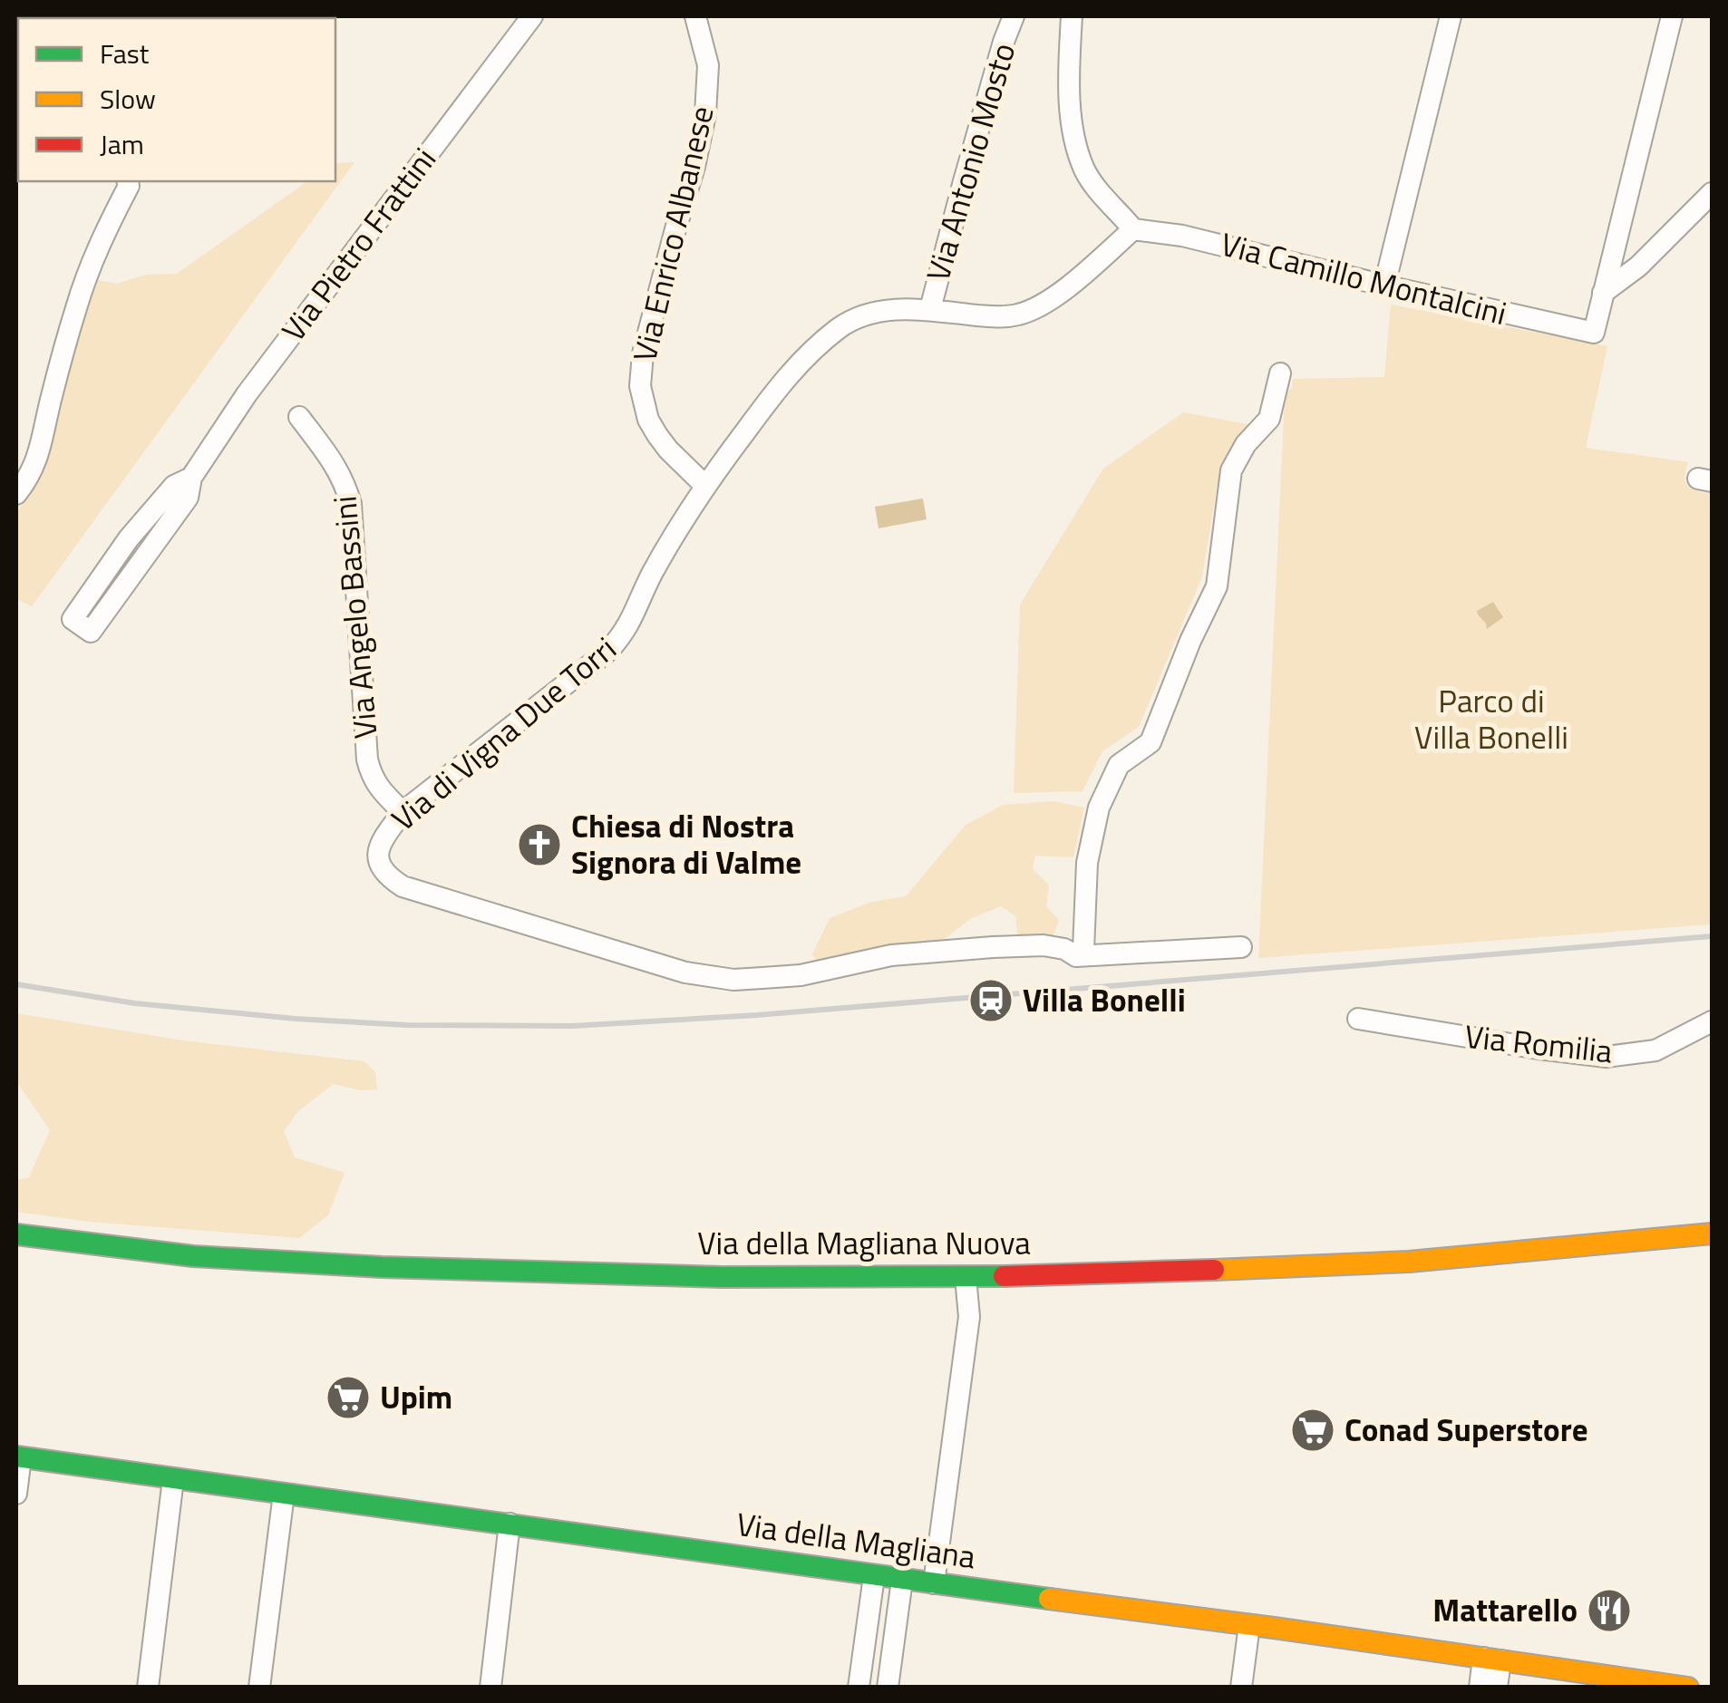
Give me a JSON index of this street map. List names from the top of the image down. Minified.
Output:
{"streets":{"main road":["Via della Magliana Nuova","Via della Magliana"],"street":["Via Antonio Mosto","Via Enrico Albanese","Via Pietro Frattini","Via Camillo Montalcini","Via Angelo Bassini","Via di Vigna Due Torri","Via Romilia"]},"crossings":[["Via Antonio Mosto","Via di Vigna Due Torri"],["Via Enrico Albanese","Via di Vigna Due Torri"],["Via Camillo Montalcini","Via di Vigna Due Torri"],["Via Angelo Bassini","Via di Vigna Due Torri"]],"parks":["Parco di Villa Bonelli"],"places":{"church":["Chiesa di Nostra Signora di Valme"],"station":["Villa Bonelli"],"supermarket":["Upim","Conad Superstore"],"restaurant":["Mattarello"]},"legend":["Fast","Slow","Jam"]}
